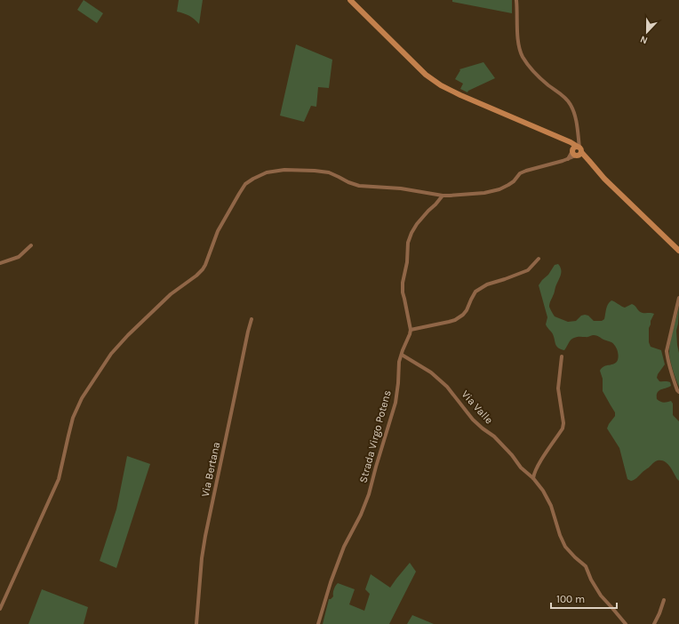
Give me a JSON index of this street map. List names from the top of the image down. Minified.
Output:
{"streets":{"street":["Via Valle","Strada Virgo Potens","Via Bertana"]},"crossings":[["Via Valle","Strada Virgo Potens"]],"scale_bar":"100 m","north":"bottom"}
